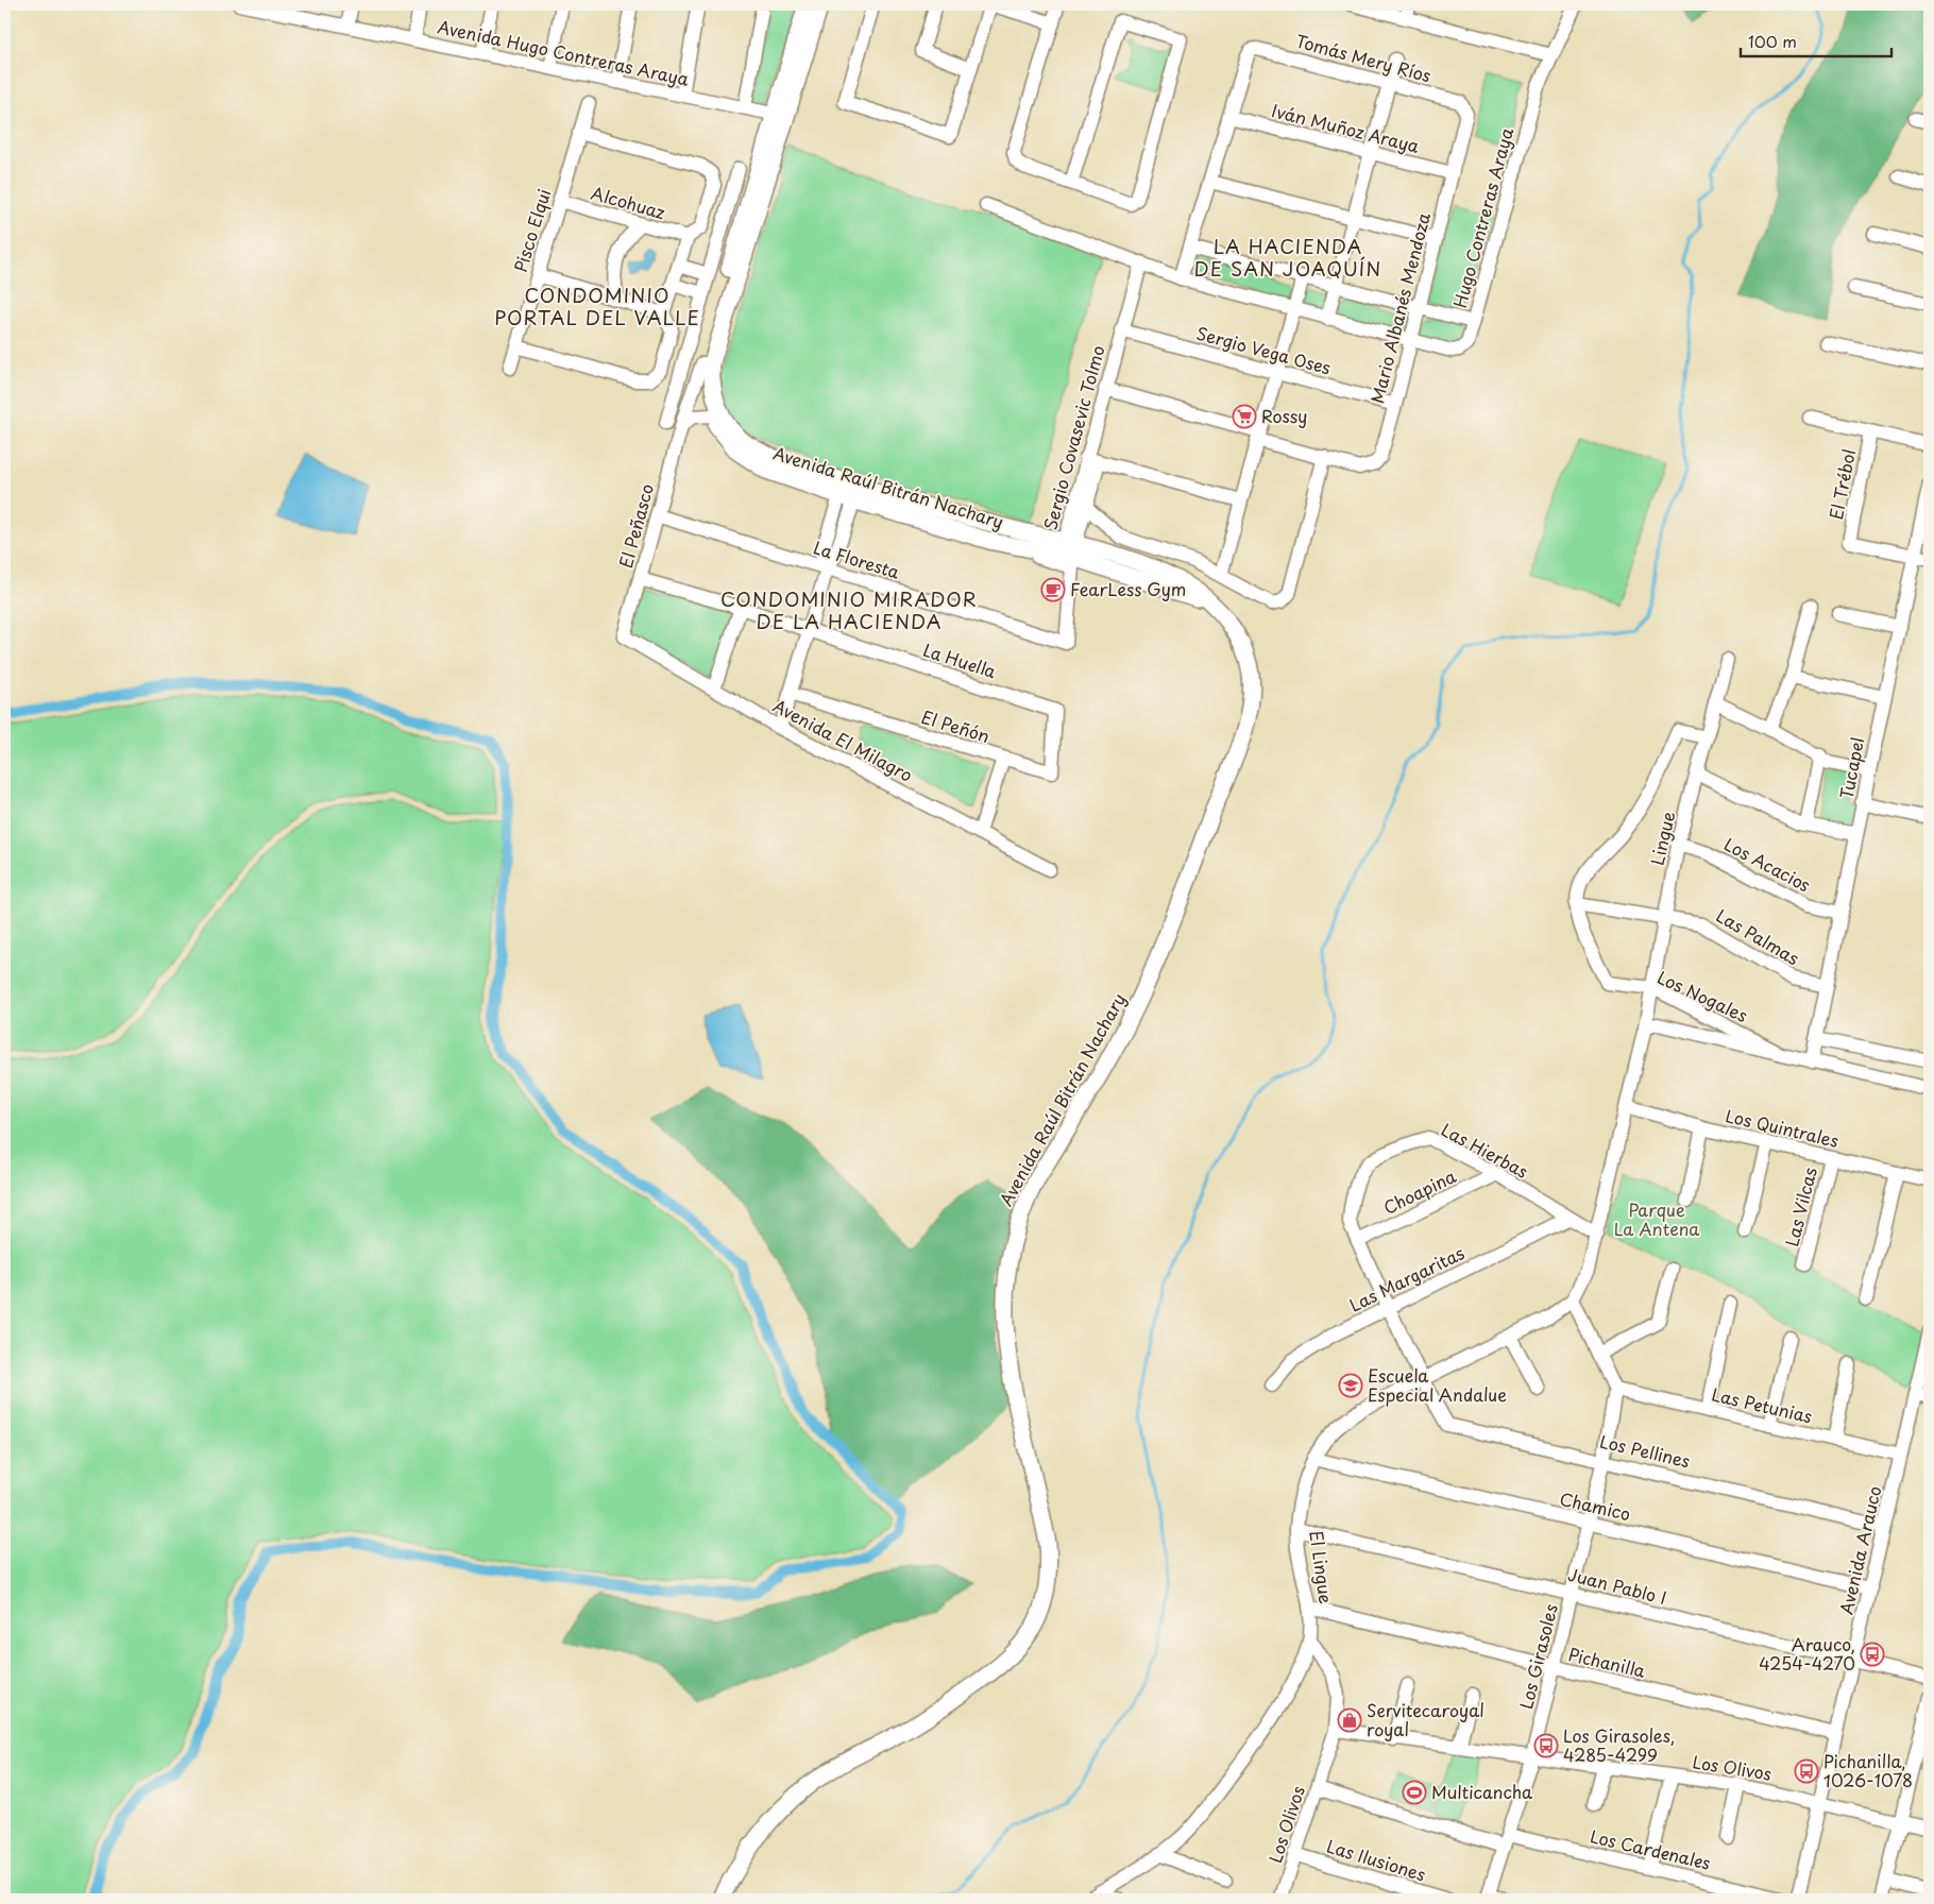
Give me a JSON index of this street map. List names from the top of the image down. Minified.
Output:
{"streets":{"main road":["Avenida Raúl Bitrán Nachary"],"street":["Avenida Hugo Contreras Araya","Tomás Mery Ríos","Iván Muñoz Araya","Alcohuaz","Hugo Contreras Araya","Pisco Elqui","Mario Albanés Mendoza","Sergio Vega Oses","Sergio Covasevic Tolmo","El Trébol","El Peñasco","La Floresta","La Huella","El Peñón","Avenida El Milagro","Tucapel","Lingue","Los Acacios","Las Palmas","Los Nogales","Los Quintrales","Las Hierbas","Choapina","Las Vilcas","Las Margaritas","Las Petunias","Los Pellines","Chamico","Avenida Arauco","El Lingue","Juan Pablo I","Los Girasoles","Pichanilla","Los Olivos","Los Cardenales","Las Ilusiones"]},"crossings":[["Avenida Hugo Contreras Araya","Avenida Raúl Bitrán Nachary"],["Tomás Mery Ríos","Iván Muñoz Araya"],["Tomás Mery Ríos","Mario Albanés Mendoza"],["Iván Muñoz Araya","Mario Albanés Mendoza"],["Alcohuaz","Pisco Elqui"],["Hugo Contreras Araya","Mario Albanés Mendoza"],["Mario Albanés Mendoza","Sergio Vega Oses"],["Mario Albanés Mendoza","Sergio Covasevic Tolmo"],["Sergio Vega Oses","Sergio Covasevic Tolmo"],["Sergio Covasevic Tolmo","Avenida Raúl Bitrán Nachary"],["Sergio Covasevic Tolmo","La Floresta"],["El Trébol","Tucapel"],["Avenida Raúl Bitrán Nachary","El Peñasco"],["Avenida Raúl Bitrán Nachary","La Floresta"],["El Peñasco","La Floresta"],["El Peñasco","La Huella"],["El Peñasco","Avenida El Milagro"],["La Huella","El Peñón"],["Tucapel","Los Acacios"],["Tucapel","Las Palmas"],["Tucapel","Los Nogales"],["Lingue","Los Acacios"],["Lingue","Las Palmas"],["Lingue","Los Nogales"],["Lingue","Los Quintrales"],["Lingue","Las Hierbas"],["Lingue","El Lingue"],["Las Palmas","Los Nogales"],["Los Quintrales","Las Vilcas"],["Las Hierbas","Choapina"],["Las Hierbas","Las Margaritas"],["Las Hierbas","Los Pellines"],["Las Margaritas","Los Pellines"],["Las Petunias","Avenida Arauco"],["Las Petunias","Los Girasoles"],["Los Pellines","Avenida Arauco"],["Los Pellines","El Lingue"],["Los Pellines","Los Girasoles"],["Chamico","Avenida Arauco"],["Chamico","El Lingue"],["Chamico","Los Girasoles"],["Avenida Arauco","Juan Pablo I"],["Avenida Arauco","Pichanilla"],["Avenida Arauco","Los Olivos"],["El Lingue","Juan Pablo I"],["El Lingue","Pichanilla"],["El Lingue","Los Olivos"],["Juan Pablo I","Los Girasoles"],["Los Girasoles","Pichanilla"],["Los Girasoles","Los Olivos"],["Los Girasoles","Los Cardenales"],["Los Olivos","Los Cardenales"],["Los Olivos","Las Ilusiones"]],"districts":["LA HACIENDA DE SAN JOAQUÍN","CONDOMINIO PORTAL DEL VALLE","CONDOMINIO MIRADOR DE LA HACIENDA"],"parks":["Parque La Antena"],"places":{"supermarket":["Rossy"],"cafe":["FearLess Gym"],"school or university":["Escuela Especial Andalue"],"bus stop":["Arauco, 4254-4270","Los Girasoles, 4285-4299","Pichanilla, 1026-1078"],"shop":["Servitecaroyal royal"],"sports":["Multicancha"]},"scale_bar":"100 m"}
